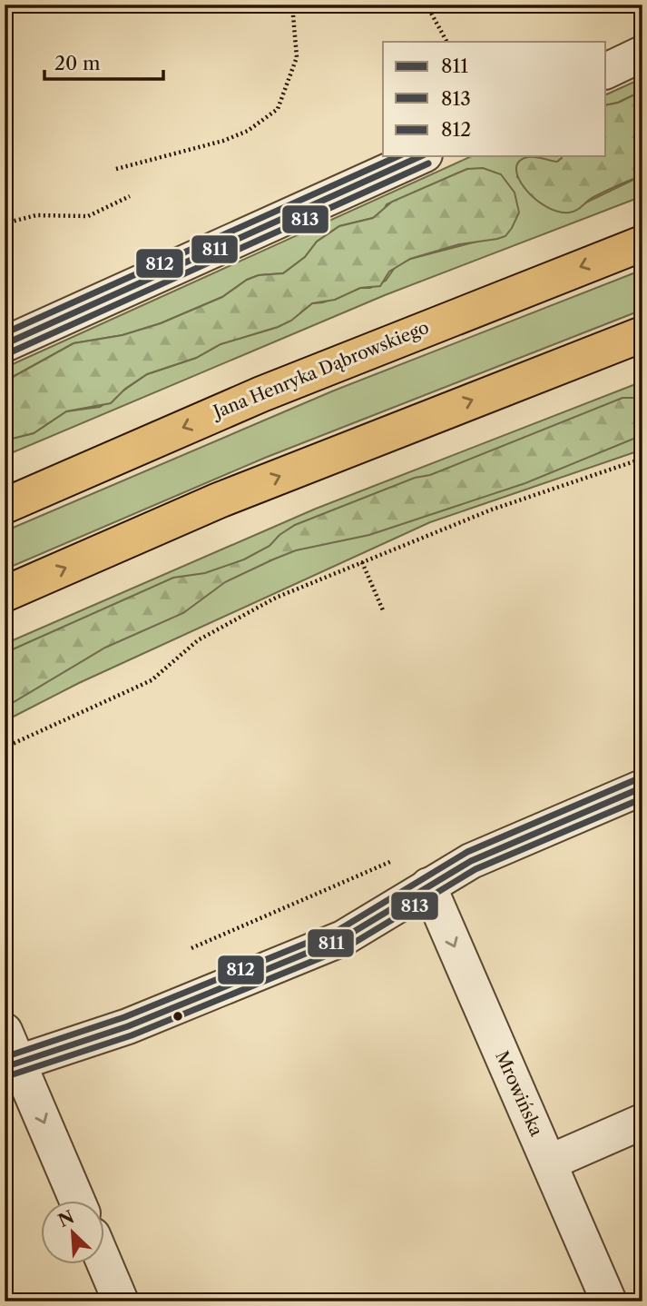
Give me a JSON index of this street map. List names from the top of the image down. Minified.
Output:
{"streets":{"main road":["Jana Henryka Dąbrowskiego"],"street":["Mrowińska"]},"one_way":["Mrowińska"],"lines":["transit line 811","transit line 812","transit line 813"],"legend":["811","813","812"],"scale_bar":"20 m","north":"top left"}
